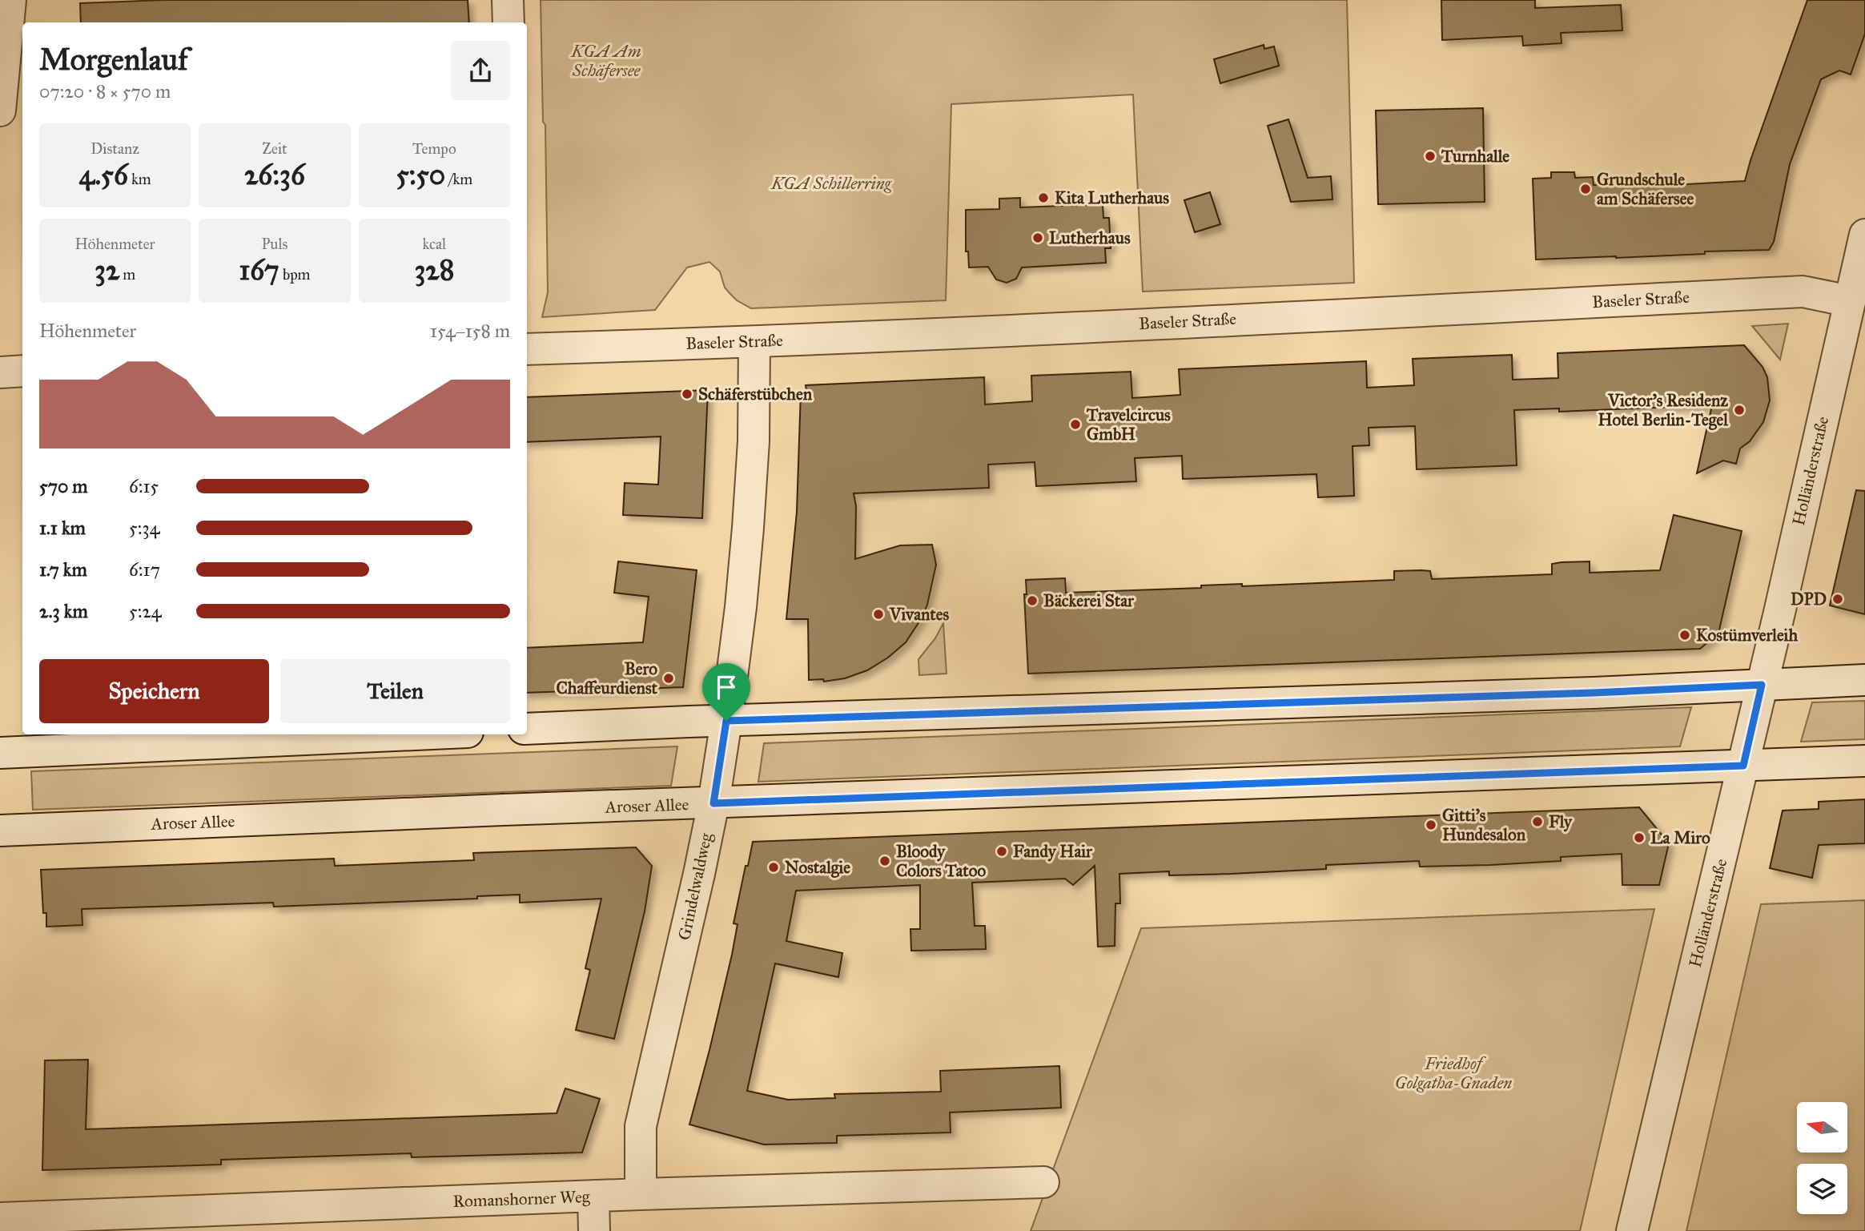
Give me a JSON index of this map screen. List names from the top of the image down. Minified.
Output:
{"streets":{"street":["Baseler Straße","Holländerstraße","Aroser Allee","Grindelwaldweg","Romanshorner Weg"]},"crossings":[["Baseler Straße","Holländerstraße"],["Baseler Straße","Grindelwaldweg"],["Holländerstraße","Aroser Allee"],["Aroser Allee","Grindelwaldweg"],["Grindelwaldweg","Romanshorner Weg"]],"parks":["KGA Am Schäfersee","KGA Schillerring","Friedhof Golgatha-Gnaden"],"places":["Turnhalle","Grundschule am Schäfersee","Kita Lutherhaus","Lutherhaus","Schäferstübchen","Victor's Residenz Hotel Berlin-Tegel","Travelcircus GmbH","DPD","Bäckerei Star","Vivantes","Kostümverleih","Bero Chaffeurdienst","Fly","Gitti's Hundesalon","La Miro","Fandy Hair","Bloody Colors Tatoo","Nostalgie"],"north":"left","page":{"heading":["Morgenlauf","07:20 · 8 × 570 m"],"stats":[["Distanz","4.56 km"],["Zeit","26:36"],["Tempo","5:50 /km"],["Höhenmeter","32 m"],["Puls","167 bpm"],["kcal","328"]],"chart":["Höhenmeter","154–158 m"],"list":[{"name":"570 m","note":"6:15"},{"name":"1.1 km","note":"5:34"},{"name":"1.7 km","note":"6:17"},{"name":"2.3 km","note":"5:24"}],"buttons":["Speichern","Teilen"]}}
